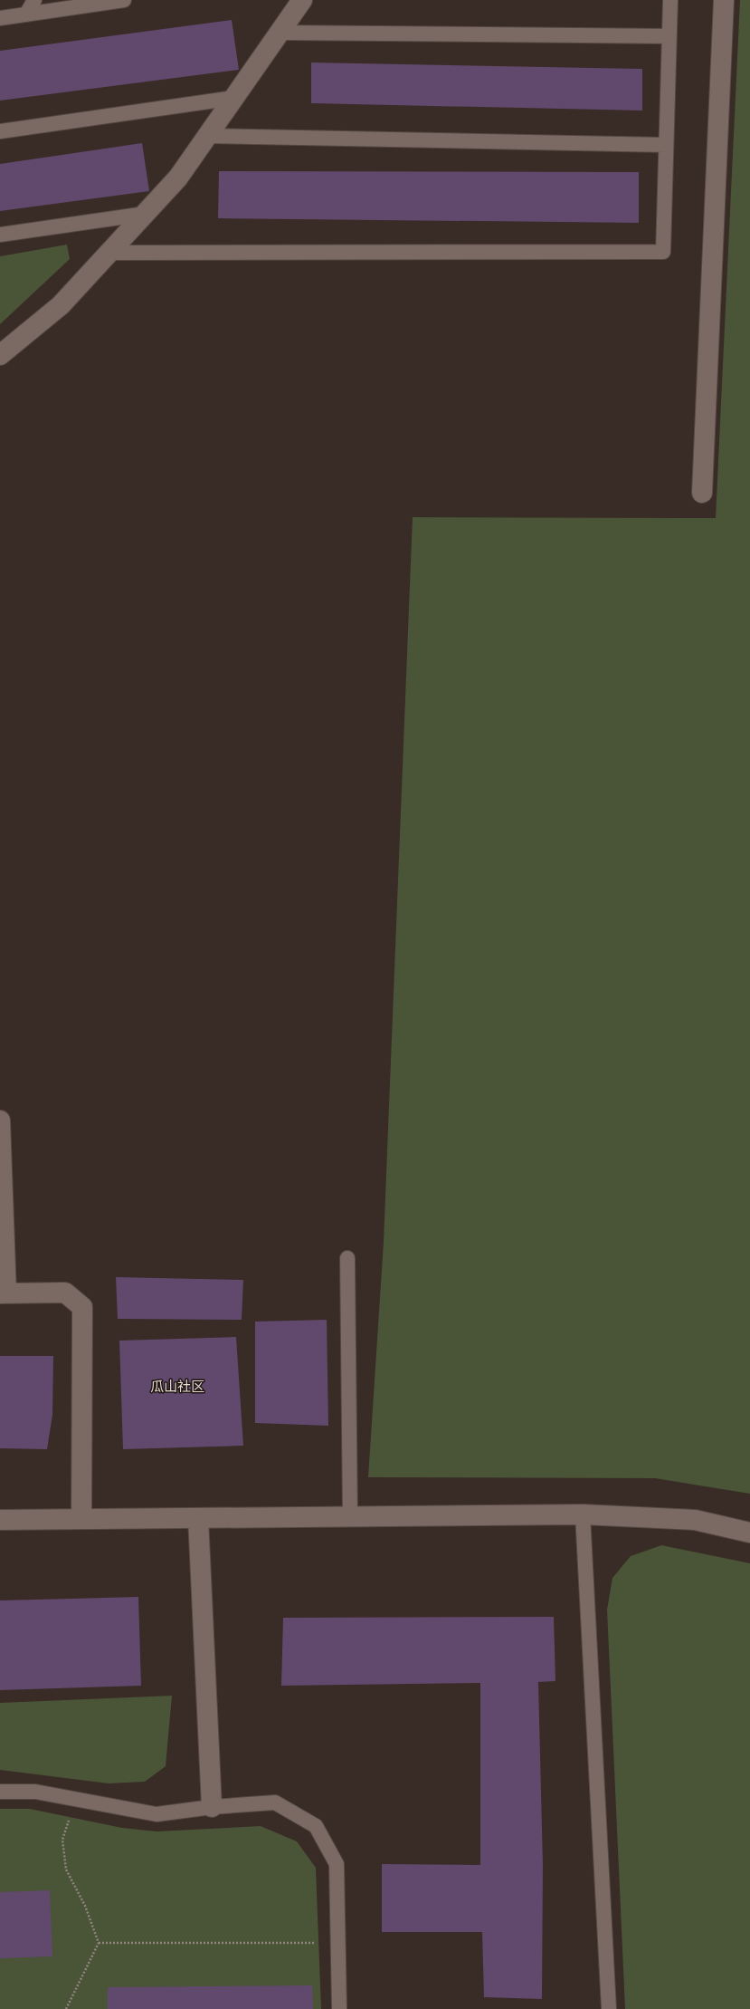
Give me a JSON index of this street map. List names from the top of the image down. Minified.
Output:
{"districts":["瓜山社区"]}
